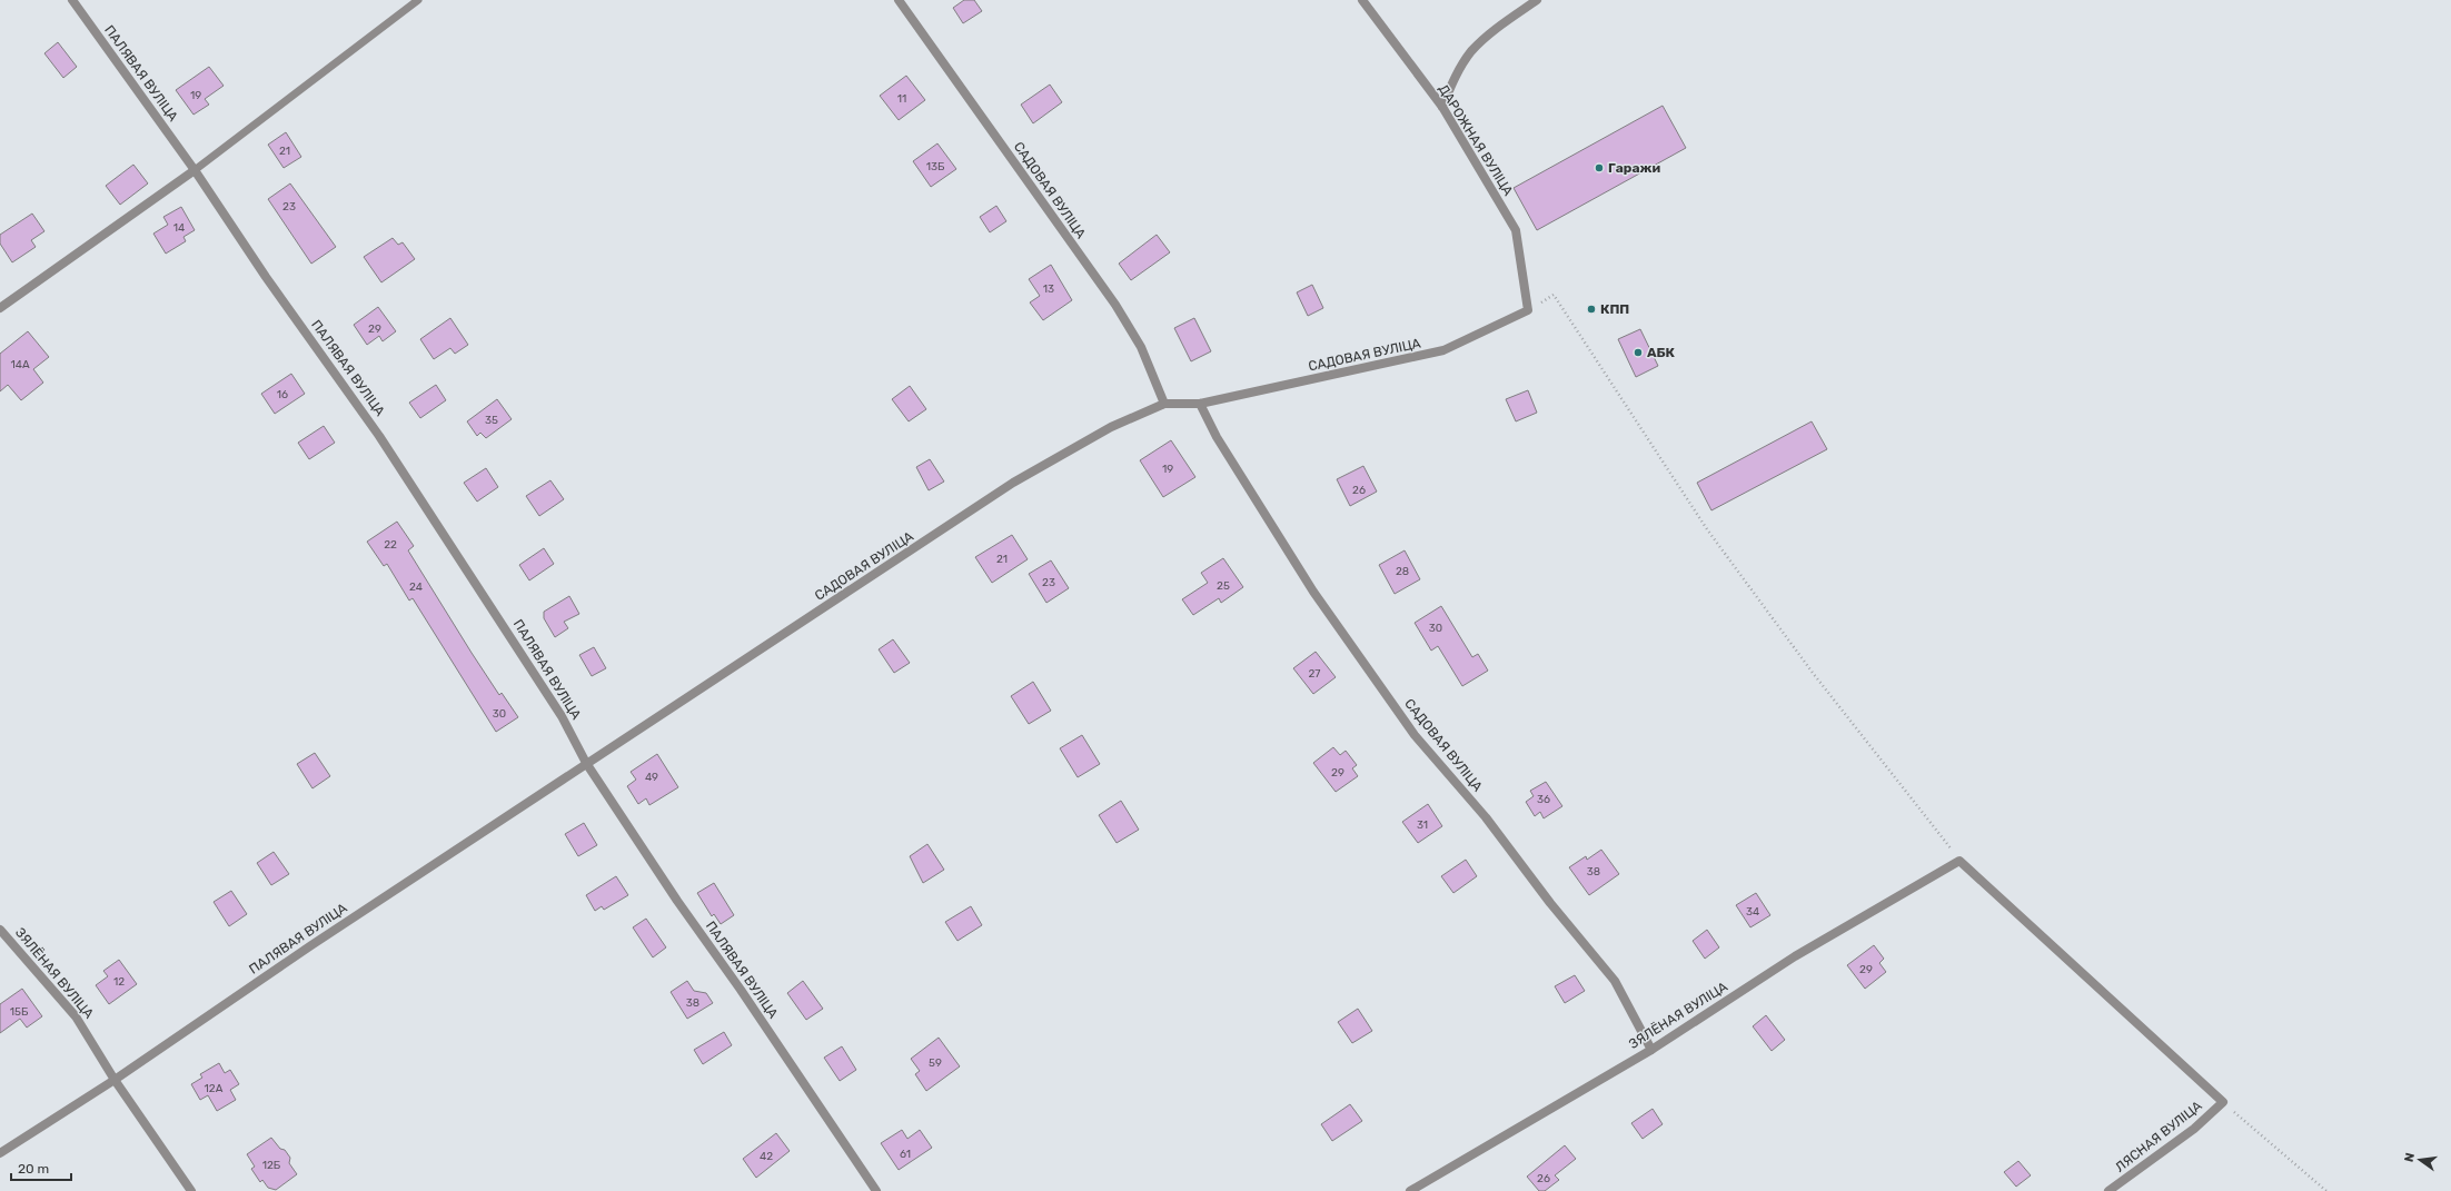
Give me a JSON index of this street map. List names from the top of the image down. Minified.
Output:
{"streets":{"street":["ПАЛЯВАЯ ВУЛІЦА","ДАРОЖНАЯ ВУЛІЦА","САДОВАЯ ВУЛІЦА","ЗЯЛЁНАЯ ВУЛІЦА","ЛЯСНАЯ ВУЛІЦА"]},"crossings":[["ПАЛЯВАЯ ВУЛІЦА","САДОВАЯ ВУЛІЦА"],["ПАЛЯВАЯ ВУЛІЦА","ЗЯЛЁНАЯ ВУЛІЦА"],["ДАРОЖНАЯ ВУЛІЦА","САДОВАЯ ВУЛІЦА"],["САДОВАЯ ВУЛІЦА","ЗЯЛЁНАЯ ВУЛІЦА"]],"places":["Гаражи","КПП","АБК"],"house_numbers":["19","11","21","13Б","23","14","13","29","14А","16","35","19","26","22","21","28","23","25","24","30","27","30","29","49","36","31","38","34","29","12","38","15Б","59","12А","61","42","12Б","26"],"scale_bar":"20 m","north":"left"}
